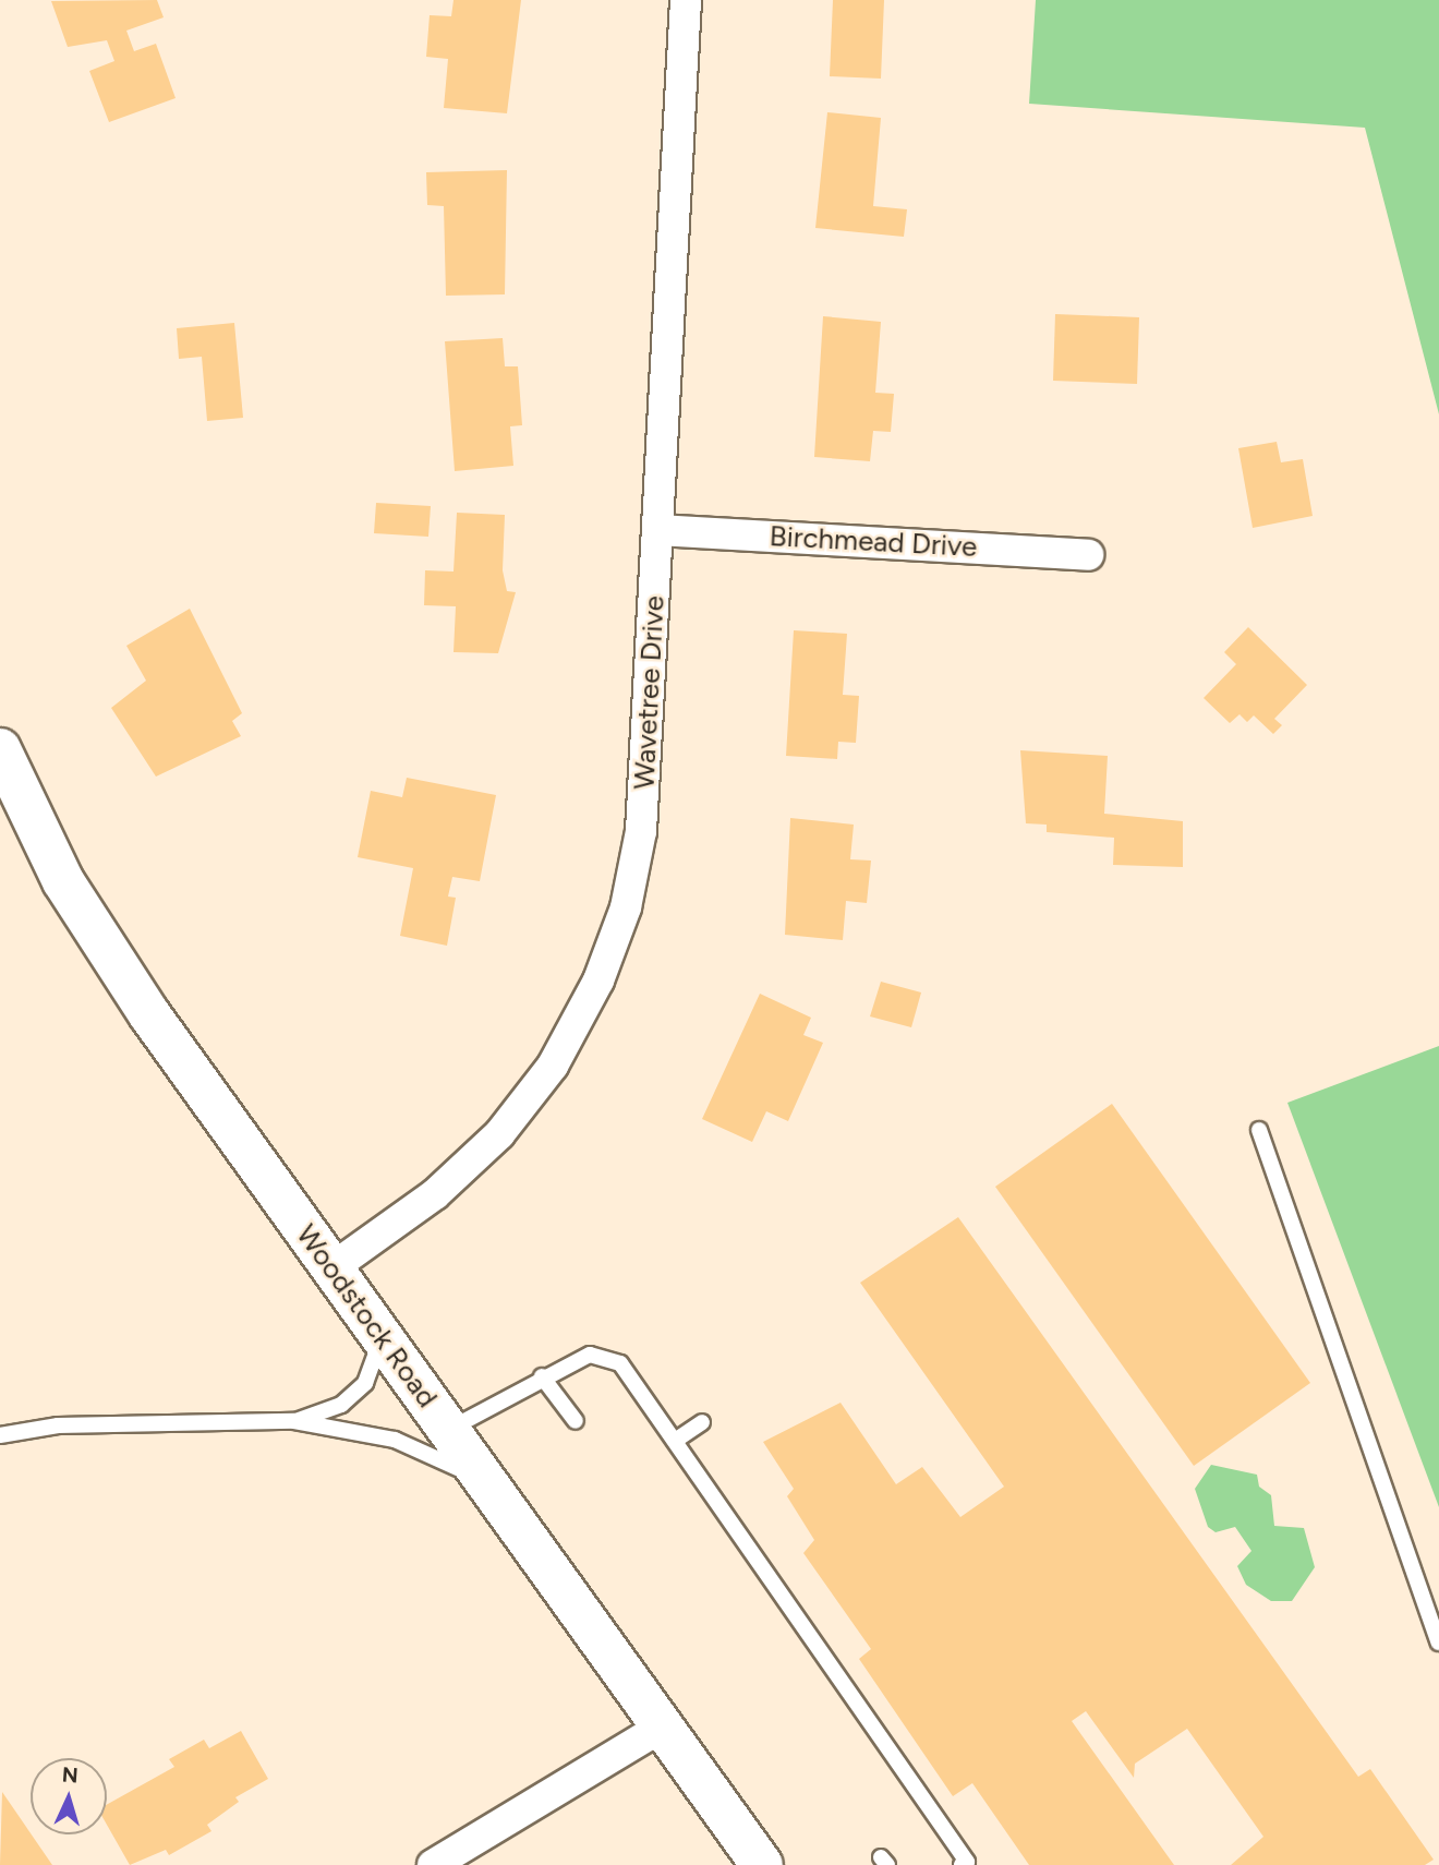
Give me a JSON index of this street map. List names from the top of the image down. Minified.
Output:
{"streets":{"street":["Birchmead Drive","Wavetree Drive","Woodstock Road"]},"crossings":[["Birchmead Drive","Wavetree Drive"],["Wavetree Drive","Woodstock Road"]],"north":"top"}
